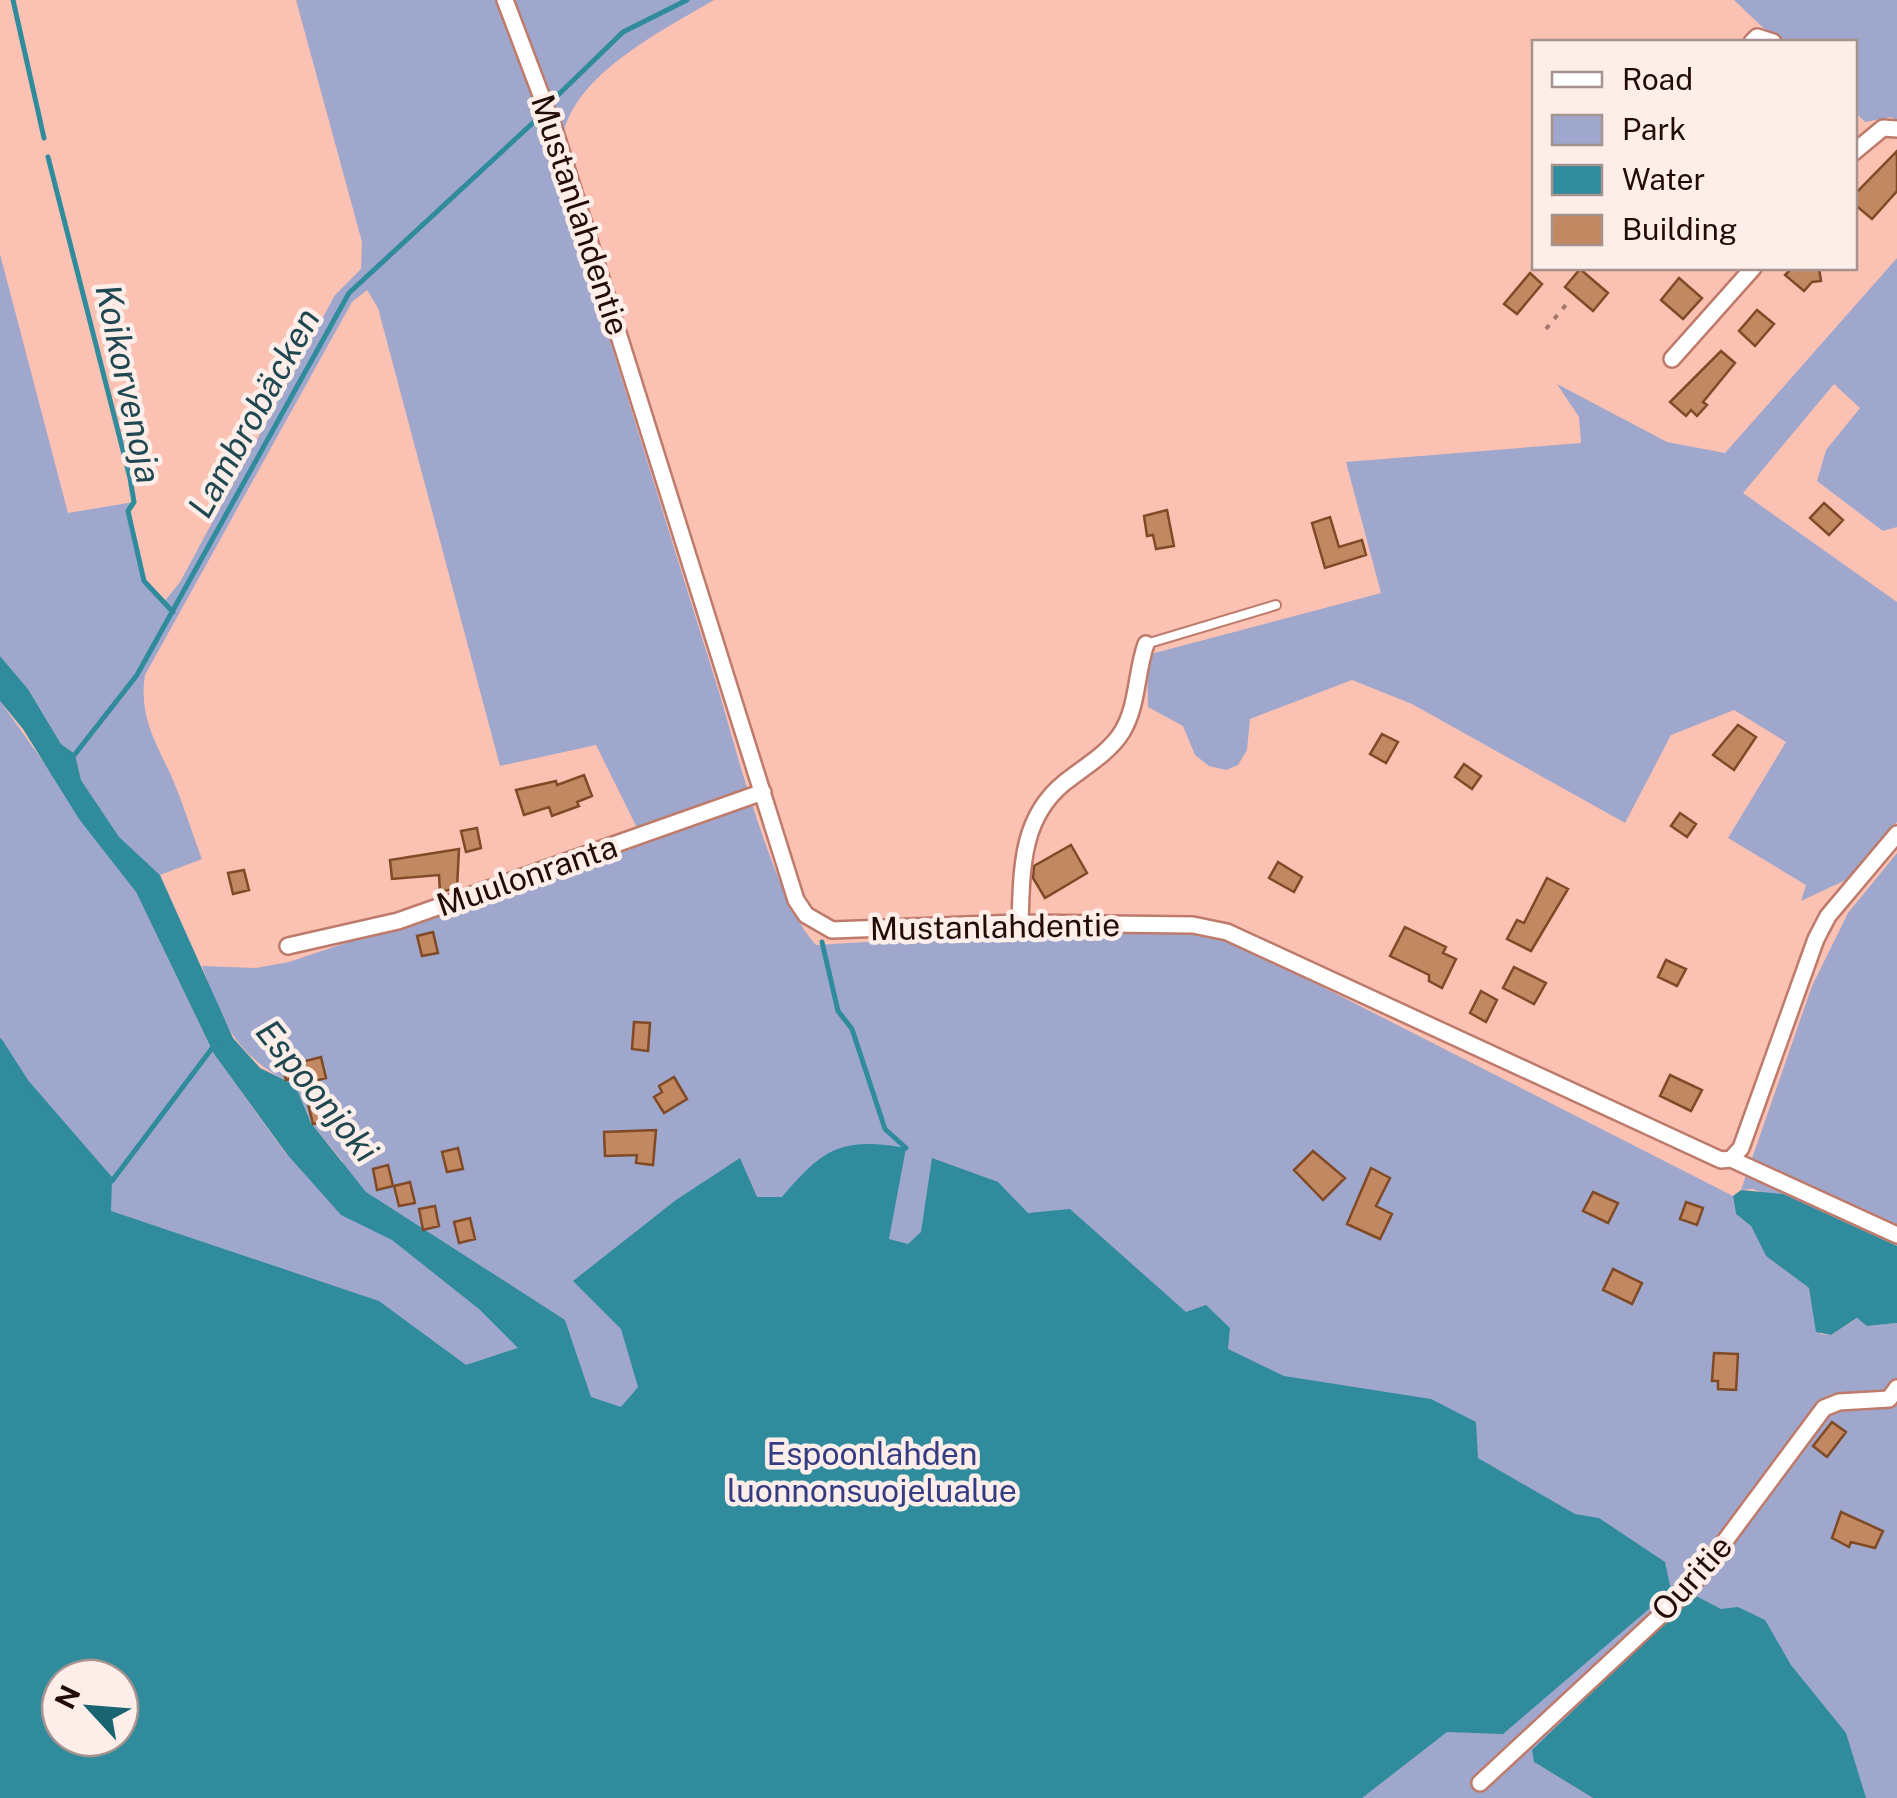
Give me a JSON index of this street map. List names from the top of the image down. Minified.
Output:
{"streets":{"street":["Mustanlahdentie","Muulonranta","Ouritie"]},"crossings":[["Mustanlahdentie","Muulonranta"]],"water":["Koikorvenoja","Lambrobäcken","Espoonjoki"],"parks":["Espoonlahden luonnonsuojelualue"],"legend":["Road","Park","Water","Building"],"north":"top left"}
